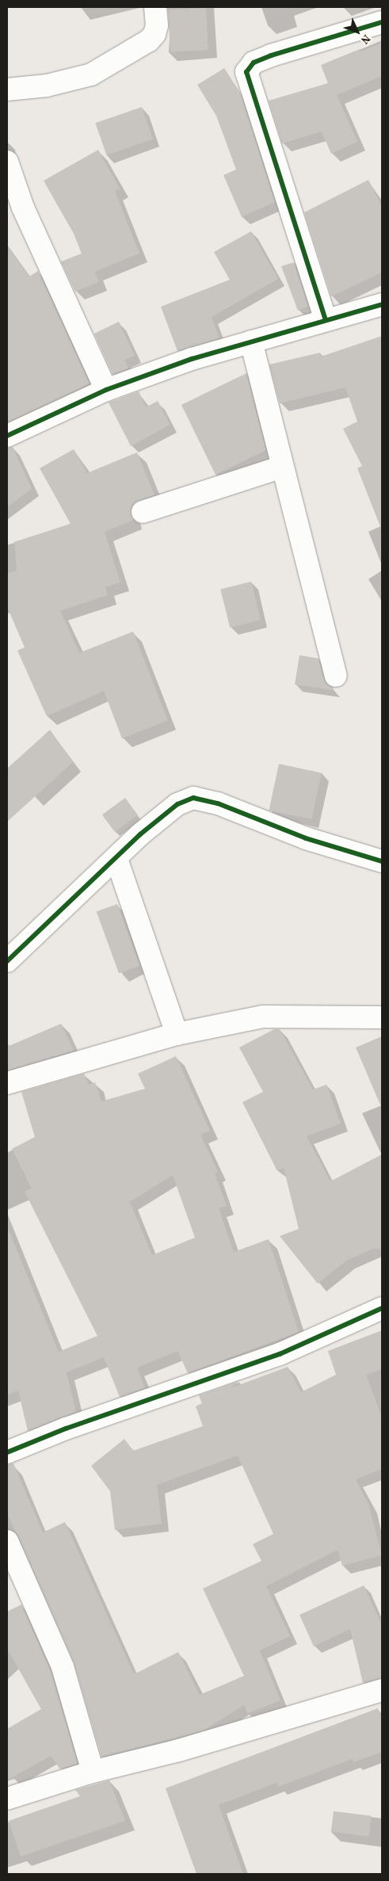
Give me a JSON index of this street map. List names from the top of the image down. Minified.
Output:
{"north":"bottom right"}
